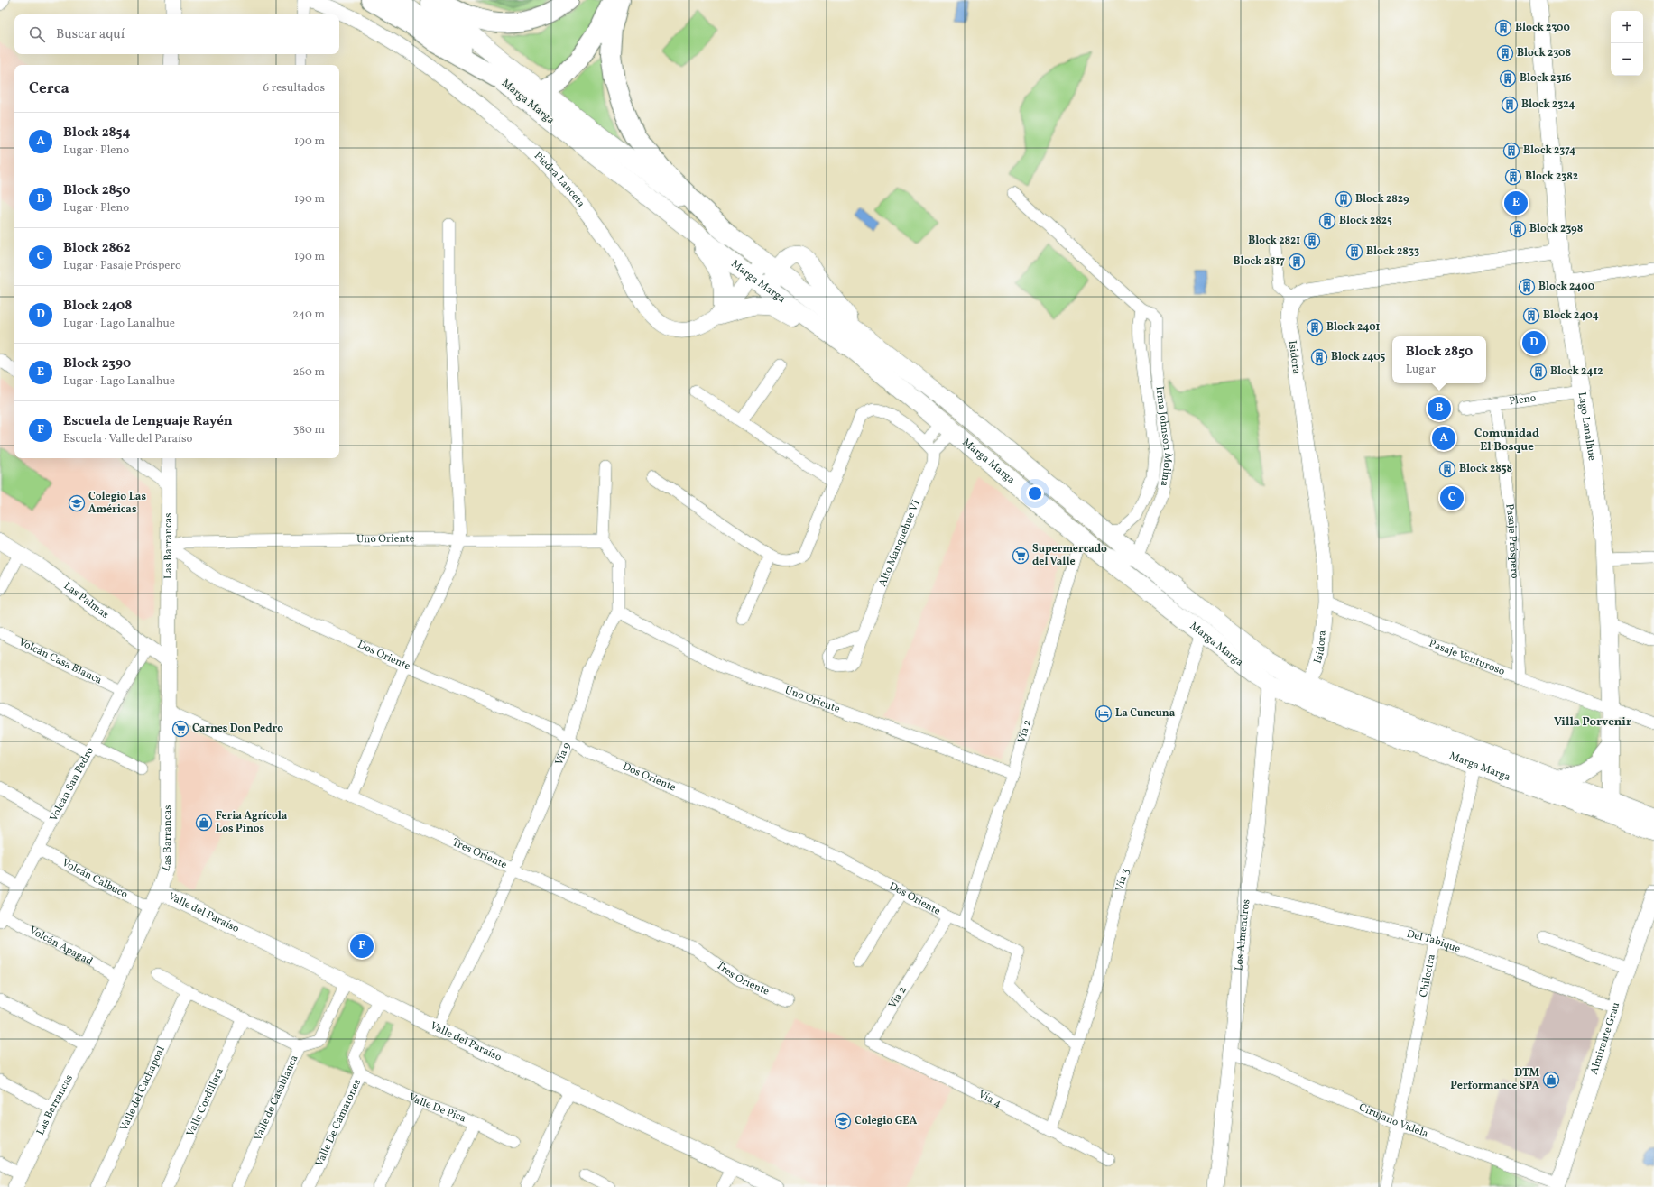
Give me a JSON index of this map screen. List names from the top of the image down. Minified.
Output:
{"streets":{"main road":["Marga Marga","Lago Lanalhue"],"street":["Piedra Lanceta","Isidora","Pleno","Irma Johnson Molina","Uno Oriente","Pasaje Próspero","Alto Manquehue VI","Las Barrancas","Las Palmas","Dos Oriente","Pasaje Venturoso","Volcán Casa Blanca","Vía 2","Vía 9","Volcán San Pedro","Tres Oriente","Volcán Calbuco","Vía 3","Valle del Paraíso","Los Almendros","Del Tabique","Volcán Apagad","Chilectra","Almirante Grau","Valle del Cachapoal","Valle de Casablanca","Vía 4","Valle Cordillera","Valle De Pica","Cirujano Videla","Valle De Camarones"]},"crossings":[["Marga Marga","Piedra Lanceta"],["Marga Marga","Isidora"],["Marga Marga","Lago Lanalhue"],["Marga Marga","Irma Johnson Molina"],["Marga Marga","Vía 2"],["Marga Marga","Vía 3"],["Marga Marga","Los Almendros"],["Marga Marga","Chilectra"],["Isidora","Pasaje Venturoso"],["Pleno","Lago Lanalhue"],["Pleno","Pasaje Próspero"],["Lago Lanalhue","Pasaje Venturoso"],["Uno Oriente","Las Barrancas"],["Uno Oriente","Dos Oriente"],["Uno Oriente","Vía 2"],["Uno Oriente","Vía 9"],["Pasaje Próspero","Pasaje Venturoso"],["Las Barrancas","Las Palmas"],["Las Barrancas","Dos Oriente"],["Las Barrancas","Tres Oriente"],["Las Barrancas","Volcán Calbuco"],["Las Barrancas","Valle del Paraíso"],["Las Barrancas","Volcán Apagad"],["Las Palmas","Volcán San Pedro"],["Dos Oriente","Vía 2"],["Dos Oriente","Vía 9"],["Dos Oriente","Vía 3"],["Volcán Casa Blanca","Volcán San Pedro"],["Vía 2","Vía 4"],["Vía 9","Tres Oriente"],["Vía 9","Valle del Paraíso"],["Volcán San Pedro","Volcán Calbuco"],["Volcán San Pedro","Volcán Apagad"],["Vía 3","Vía 4"],["Valle del Paraíso","Valle de Casablanca"],["Valle del Paraíso","Valle De Camarones"],["Los Almendros","Del Tabique"],["Los Almendros","Cirujano Videla"],["Del Tabique","Chilectra"],["Del Tabique","Almirante Grau"],["Chilectra","Cirujano Videla"],["Almirante Grau","Cirujano Videla"],["Valle De Pica","Valle De Camarones"]],"districts":["Comunidad El Bosque","Villa Porvenir"],"places":{"building":["Block 2300","Block 2308","Block 2316","Block 2324","Block 2374","Block 2382","Block 2829","Block 2825","Block 2398","Block 2821","Block 2833","Block 2817","Block 2400","Block 2404","Block 2401","Block 2405","Block 2412","Block 2858"],"school or university":["Colegio Las Américas","Colegio GEA"],"supermarket":["Supermercado del Valle","Carnes Don Pedro"],"hotel":["La Cuncuna"],"shop":["Feria Agrícola Los Pinos","DTM Performance SPA"]},"page":{"map_buttons":["+","−"],"search":"Buscar aquí","heading":["Cerca","6 resultados"],"list":[{"mark":"A","name":"Block 2854","note":"Lugar · Pleno","value":"190 m"},{"mark":"B","name":"Block 2850","note":"Lugar · Pleno","value":"190 m"},{"mark":"C","name":"Block 2862","note":"Lugar · Pasaje Próspero","value":"190 m"},{"mark":"D","name":"Block 2408","note":"Lugar · Lago Lanalhue","value":"240 m"},{"mark":"E","name":"Block 2390","note":"Lugar · Lago Lanalhue","value":"260 m"},{"mark":"F","name":"Escuela de Lenguaje Rayén","note":"Escuela · Valle del Paraíso","value":"380 m"}],"pins":["E","D","B","A","C","F"],"popup":["Block 2850","Lugar"]}}
